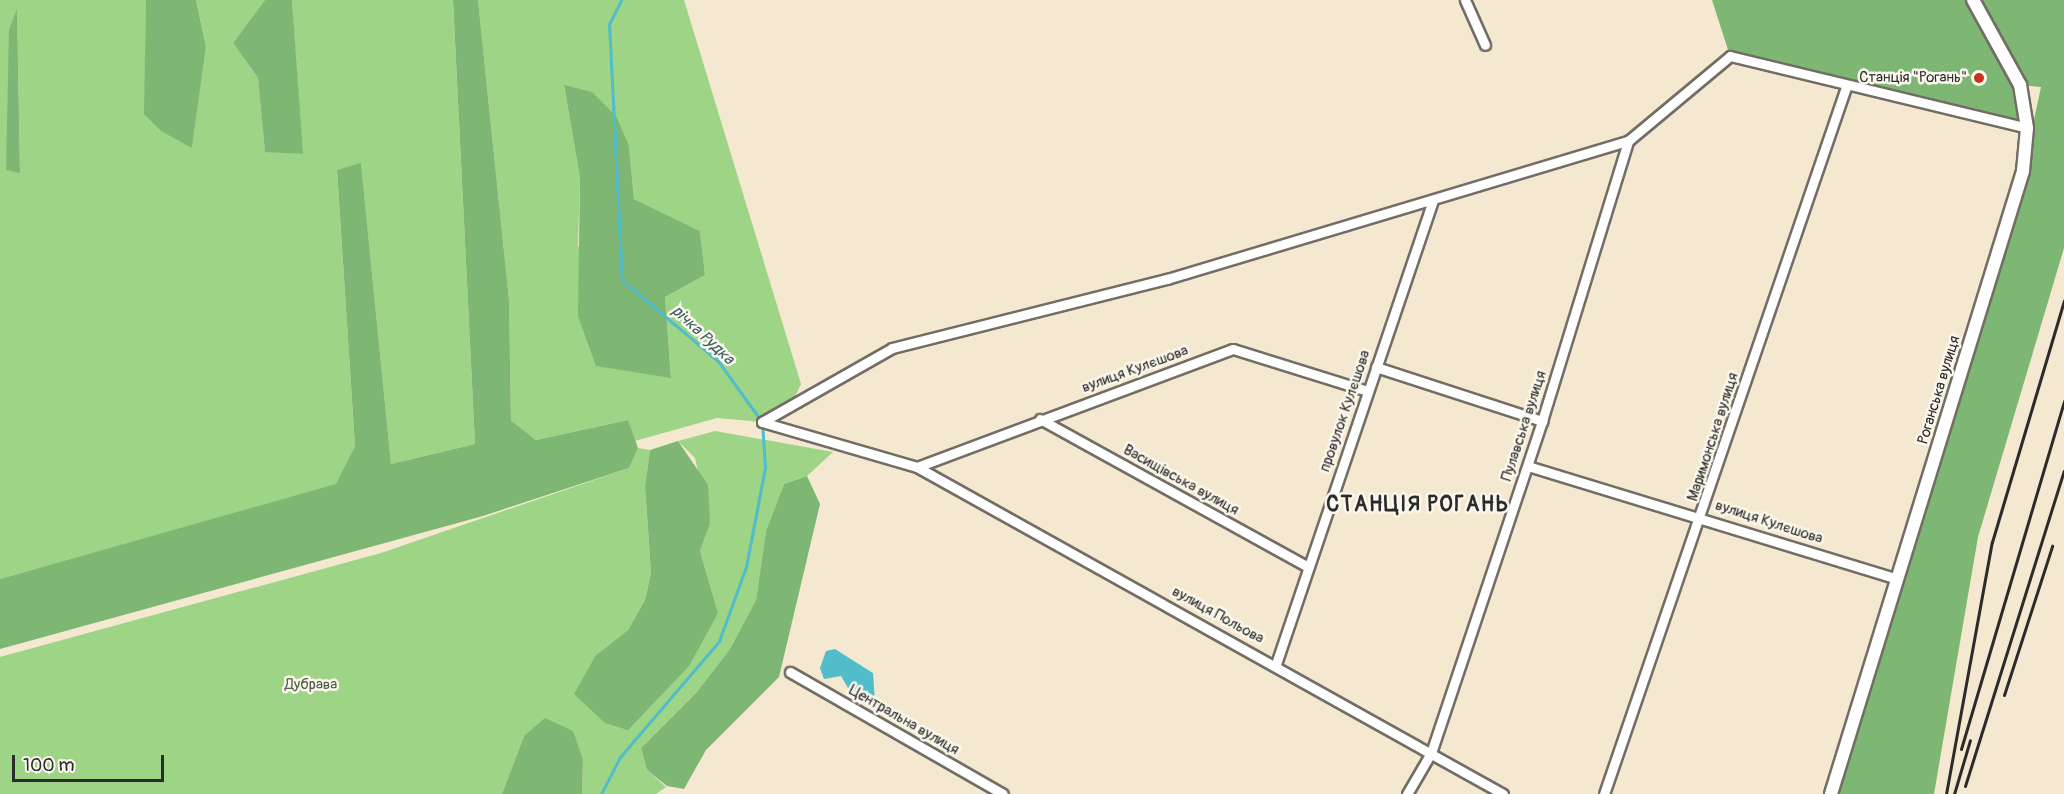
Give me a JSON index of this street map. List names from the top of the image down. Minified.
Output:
{"streets":{"street":["вулиця Кулєшова","Роганська вулиця","провулок Кулєшова","Пулавська вулиця","Маримонська вулиця","Васищівська вулиця","вулиця Польова","Центральна вулиця"]},"crossings":[["вулиця Кулєшова","Роганська вулиця"],["вулиця Кулєшова","провулок Кулєшова"],["вулиця Кулєшова","Пулавська вулиця"],["вулиця Кулєшова","Маримонська вулиця"],["вулиця Кулєшова","Васищівська вулиця"],["вулиця Кулєшова","вулиця Польова"],["провулок Кулєшова","Васищівська вулиця"],["провулок Кулєшова","вулиця Польова"],["Пулавська вулиця","вулиця Польова"]],"districts":["СТАНЦІЯ РОГАНЬ"],"water":["річка Рудка"],"parks":["Дубрава"],"places":["Станція \"Рогань\""],"scale_bar":"100 m"}
